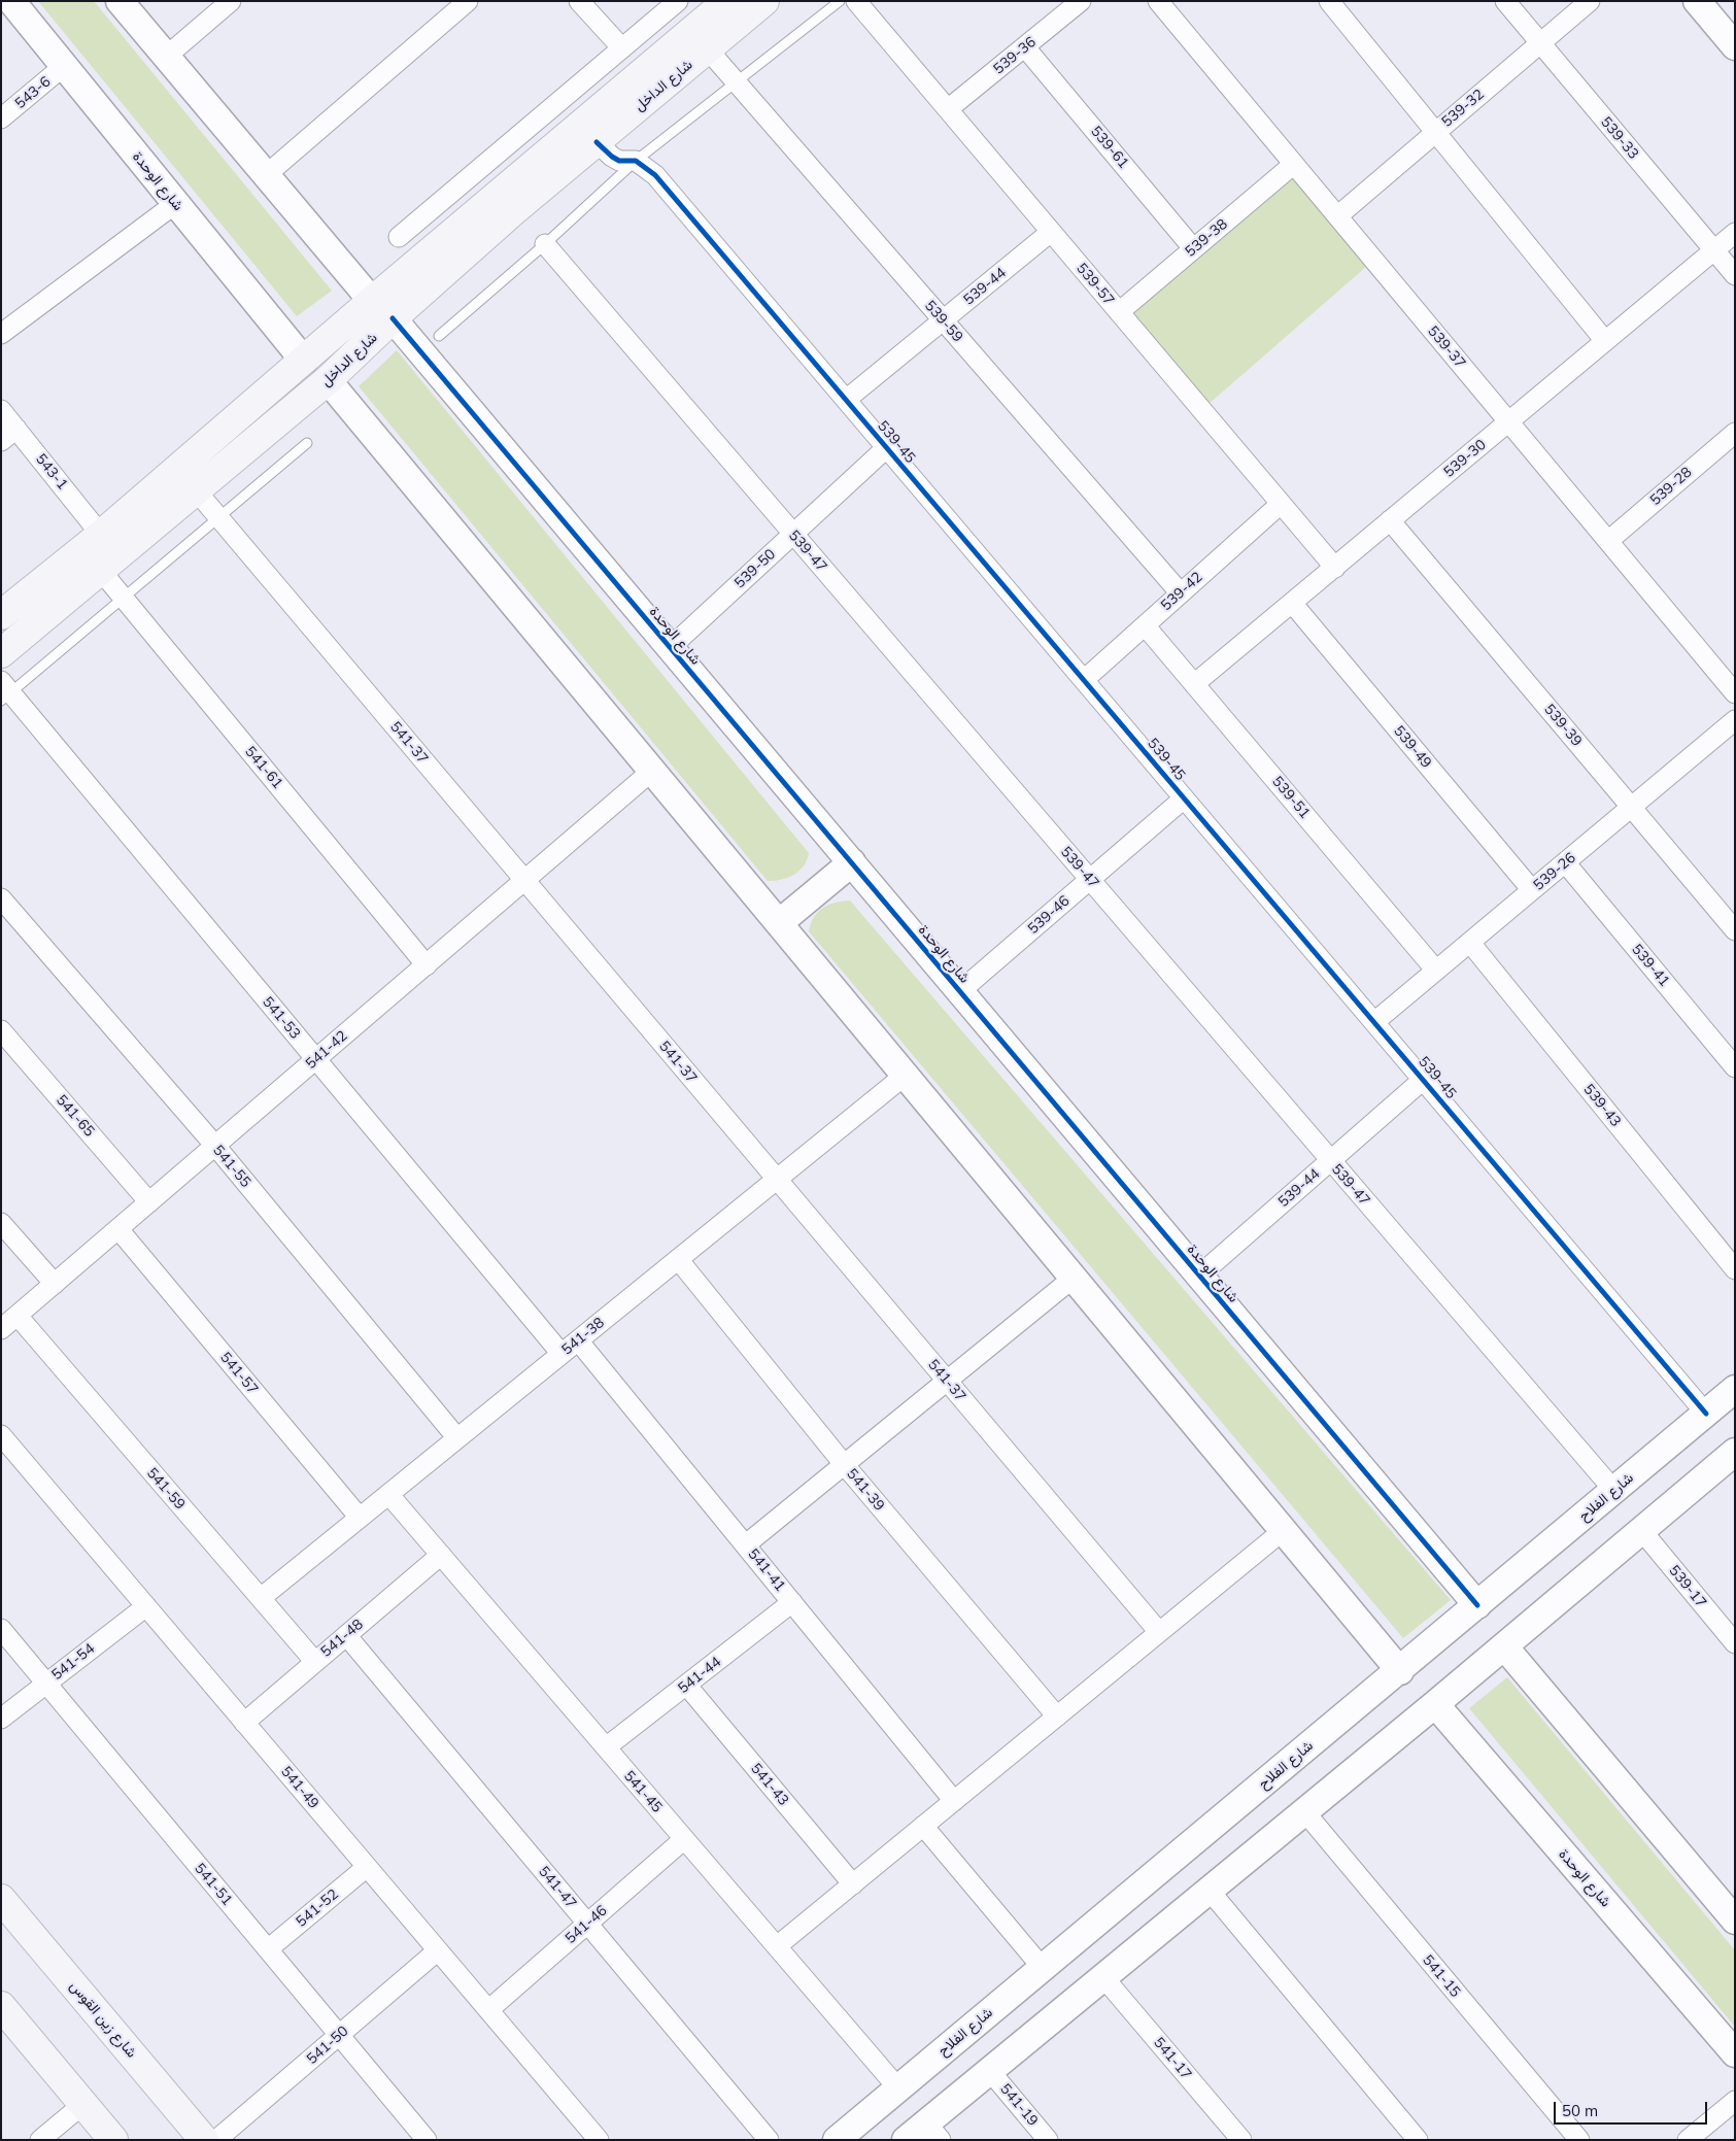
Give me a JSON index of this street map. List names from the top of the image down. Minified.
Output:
{"streets":{"main road":["شارع الداخل","شارع زين القوس"],"street":["539-36","543-6","539-32","539-33","539-61","شارع الوحدة","539-38","539-57","539-44","539-59","539-37","539-45","539-30","543-1","539-28","539-47","539-50","539-42","539-39","541-37","539-49","541-61","539-51","539-26","539-46","539-41","541-53","541-42","539-43","541-65","541-55","541-38","541-57","541-59","541-39","شارع الفلاح","541-41","539-17","541-48","541-54","541-44","541-43","541-49","541-45","541-51","541-47","541-52","541-46","541-15","541-50","541-17","541-19"]},"crossings":[["539-36","539-61"],["539-36","539-57"],["شارع الداخل","شارع الوحدة"],["شارع الداخل","539-59"],["شارع الداخل","539-45"],["شارع الداخل","543-1"],["شارع الداخل","541-37"],["شارع الداخل","541-61"],["543-6","شارع الوحدة"],["539-32","539-33"],["539-32","539-37"],["539-33","539-30"],["539-61","539-38"],["شارع الوحدة","539-44"],["شارع الوحدة","539-50"],["شارع الوحدة","539-46"],["شارع الوحدة","شارع الفلاح"],["539-38","539-57"],["539-38","539-37"],["539-57","539-44"],["539-57","539-30"],["539-57","539-42"],["539-44","539-59"],["539-44","539-45"],["539-44","539-47"],["539-59","539-42"],["539-37","539-30"],["539-37","539-28"],["539-45","539-50"],["539-45","539-42"],["539-45","539-26"],["539-45","539-46"],["539-45","شارع الفلاح"],["539-30","539-39"],["539-30","539-49"],["539-30","539-51"],["539-47","539-50"],["539-47","539-46"],["539-47","شارع الفلاح"],["539-42","539-51"],["539-39","539-26"],["541-37","541-42"],["541-37","541-38"],["539-49","539-26"],["541-61","541-42"],["539-51","539-26"],["539-26","539-41"],["539-26","539-43"],["541-53","541-42"],["541-53","541-38"],["541-42","541-65"],["541-42","541-55"],["541-42","541-57"],["541-42","541-59"],["541-55","541-38"],["541-38","541-57"],["541-38","541-59"],["541-38","541-39"],["541-38","541-41"],["541-38","541-45"],["541-59","541-48"],["شارع الفلاح","541-45"],["541-41","541-44"],["541-48","541-49"],["541-48","541-45"],["541-48","541-47"],["541-54","541-49"],["541-54","541-51"],["541-44","541-43"],["541-44","541-45"],["541-49","541-52"],["541-49","541-46"],["541-49","541-50"],["541-45","541-46"],["541-51","541-52"],["541-51","541-50"],["541-47","541-46"]],"scale_bar":"50 m"}
